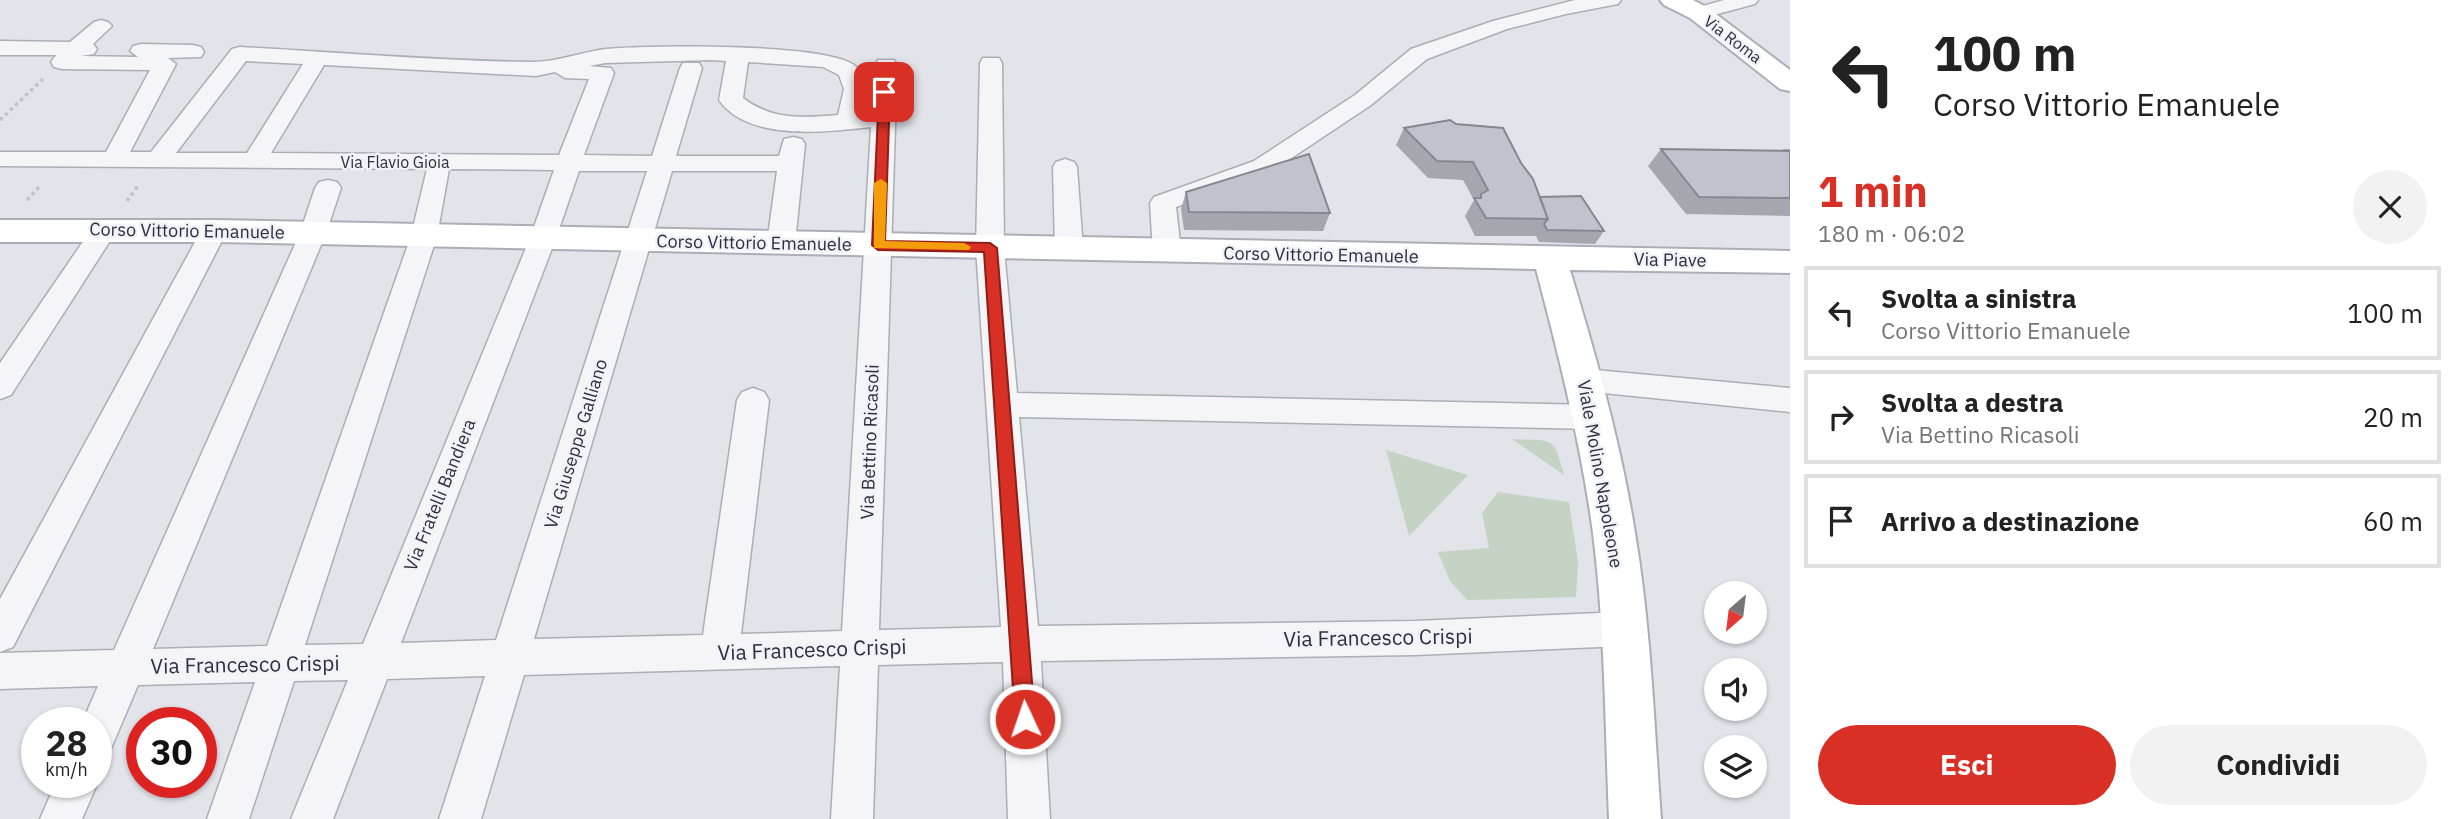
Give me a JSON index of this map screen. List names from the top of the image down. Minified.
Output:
{"streets":{"street":["Via Roma","Via Flavio Gioia","Corso Vittorio Emanuele","Via Piave","Via Bettino Ricasoli","Via Giuseppe Galliano","Viale Molino Napoleone","Via Fratelli Bandiera","Via Francesco Crispi"]},"crossings":[["Via Flavio Gioia","Via Giuseppe Galliano"],["Via Flavio Gioia","Via Fratelli Bandiera"],["Corso Vittorio Emanuele","Via Piave"],["Corso Vittorio Emanuele","Via Bettino Ricasoli"],["Corso Vittorio Emanuele","Via Giuseppe Galliano"],["Corso Vittorio Emanuele","Viale Molino Napoleone"],["Corso Vittorio Emanuele","Via Fratelli Bandiera"],["Via Piave","Viale Molino Napoleone"],["Via Bettino Ricasoli","Via Francesco Crispi"],["Via Giuseppe Galliano","Via Francesco Crispi"],["Viale Molino Napoleone","Via Francesco Crispi"],["Via Fratelli Bandiera","Via Francesco Crispi"]],"north":"bottom left","page":{"turn":["100 m","Corso Vittorio Emanuele"],"heading":["1 min","180 m · 06:02"],"list":[{"name":"Svolta a sinistra","note":"Corso Vittorio Emanuele","value":"100 m"},{"name":"Svolta a destra","note":"Via Bettino Ricasoli","value":"20 m"},{"name":"Arrivo a destinazione","value":"60 m"}],"speed":"28 km/h","limit":"30","buttons":["Esci","Condividi"]}}
